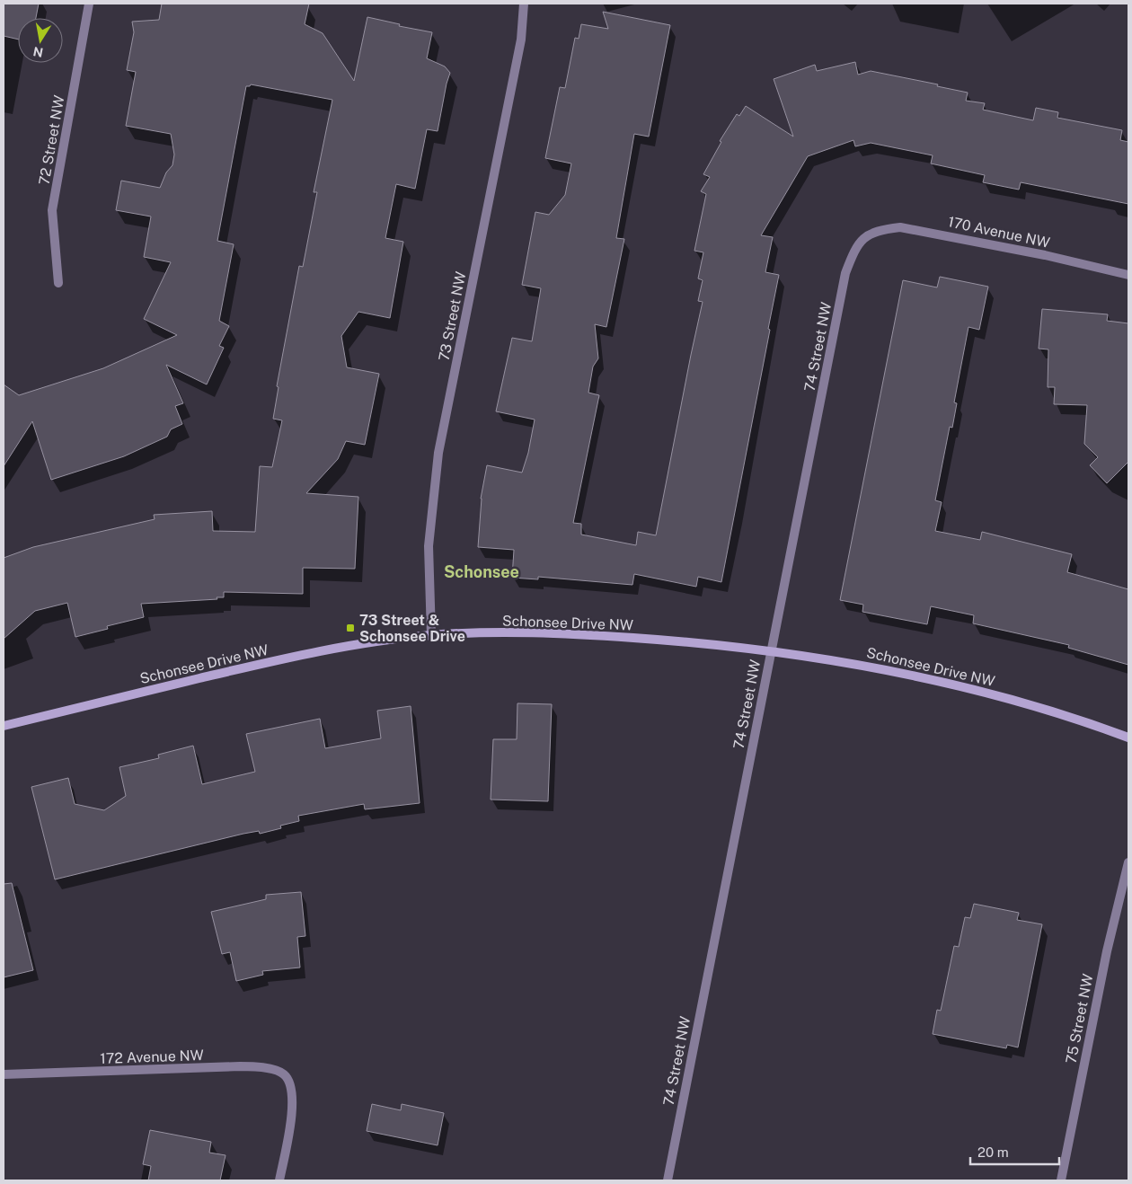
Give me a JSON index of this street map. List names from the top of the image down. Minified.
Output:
{"streets":{"street":["72 Street NW","170 Avenue NW","73 Street NW","74 Street NW","Schonsee Drive NW","75 Street NW","172 Avenue NW"]},"crossings":[["170 Avenue NW","74 Street NW"],["73 Street NW","Schonsee Drive NW"],["74 Street NW","Schonsee Drive NW"]],"districts":["Schonsee"],"places":{"transit":["73 Street & Schonsee Drive"]},"scale_bar":"20 m","north":"bottom"}
